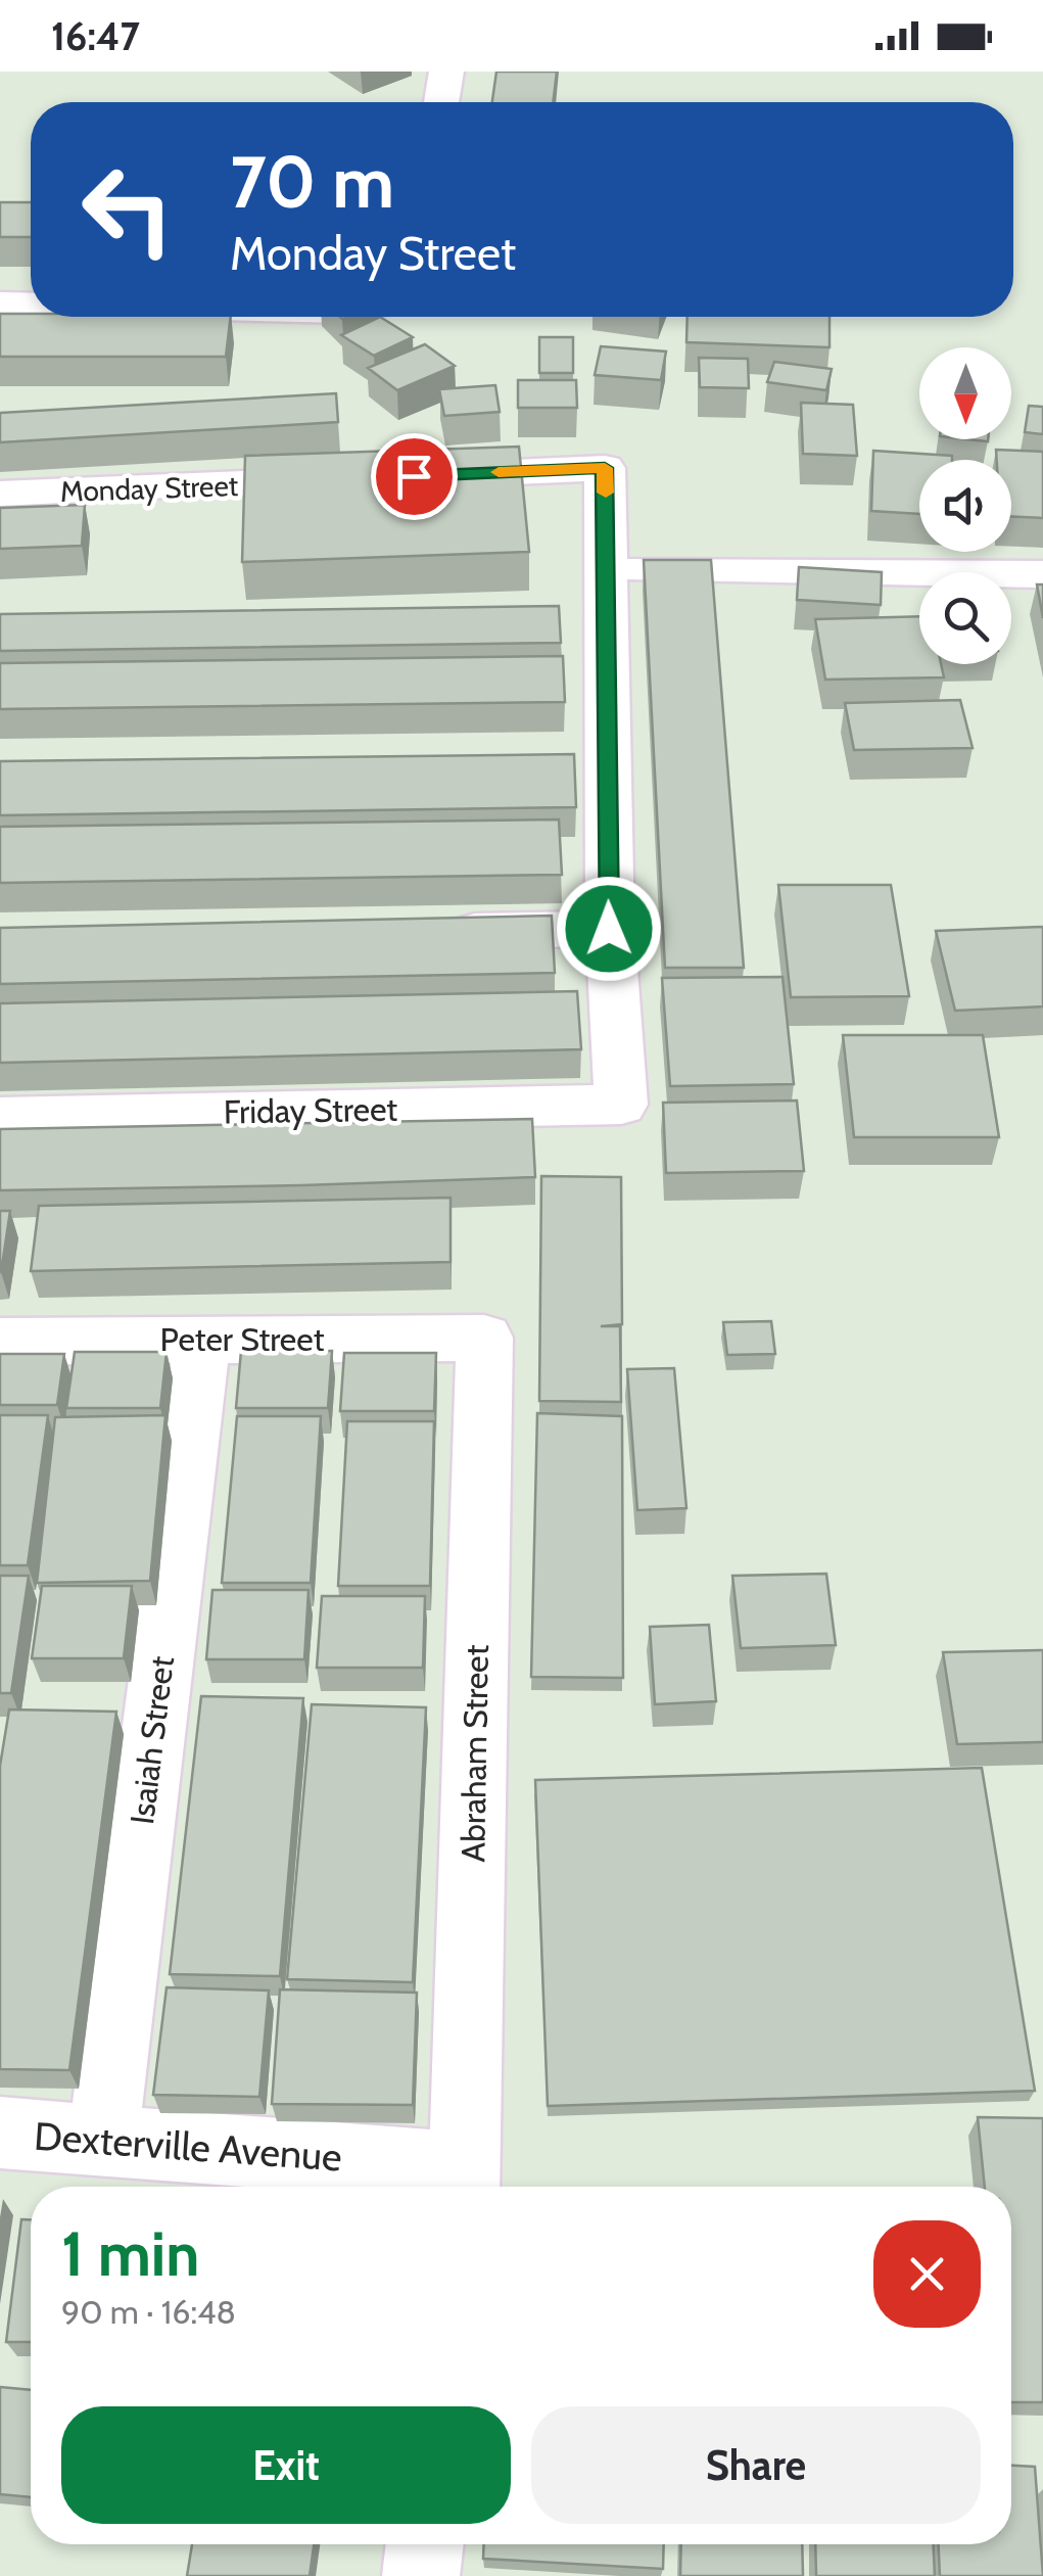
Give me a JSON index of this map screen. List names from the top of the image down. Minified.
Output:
{"streets":{"street":["Monday Street","Friday Street","Peter Street","Isaiah Street","Abraham Street","Dexterville Avenue"]},"crossings":[["Peter Street","Isaiah Street"],["Peter Street","Abraham Street"],["Isaiah Street","Dexterville Avenue"],["Abraham Street","Dexterville Avenue"]],"north":"bottom","page":{"status":"16:47","turn":["70 m","Monday Street"],"heading":["1 min","90 m · 16:48"],"buttons":["Exit","Share"]}}
